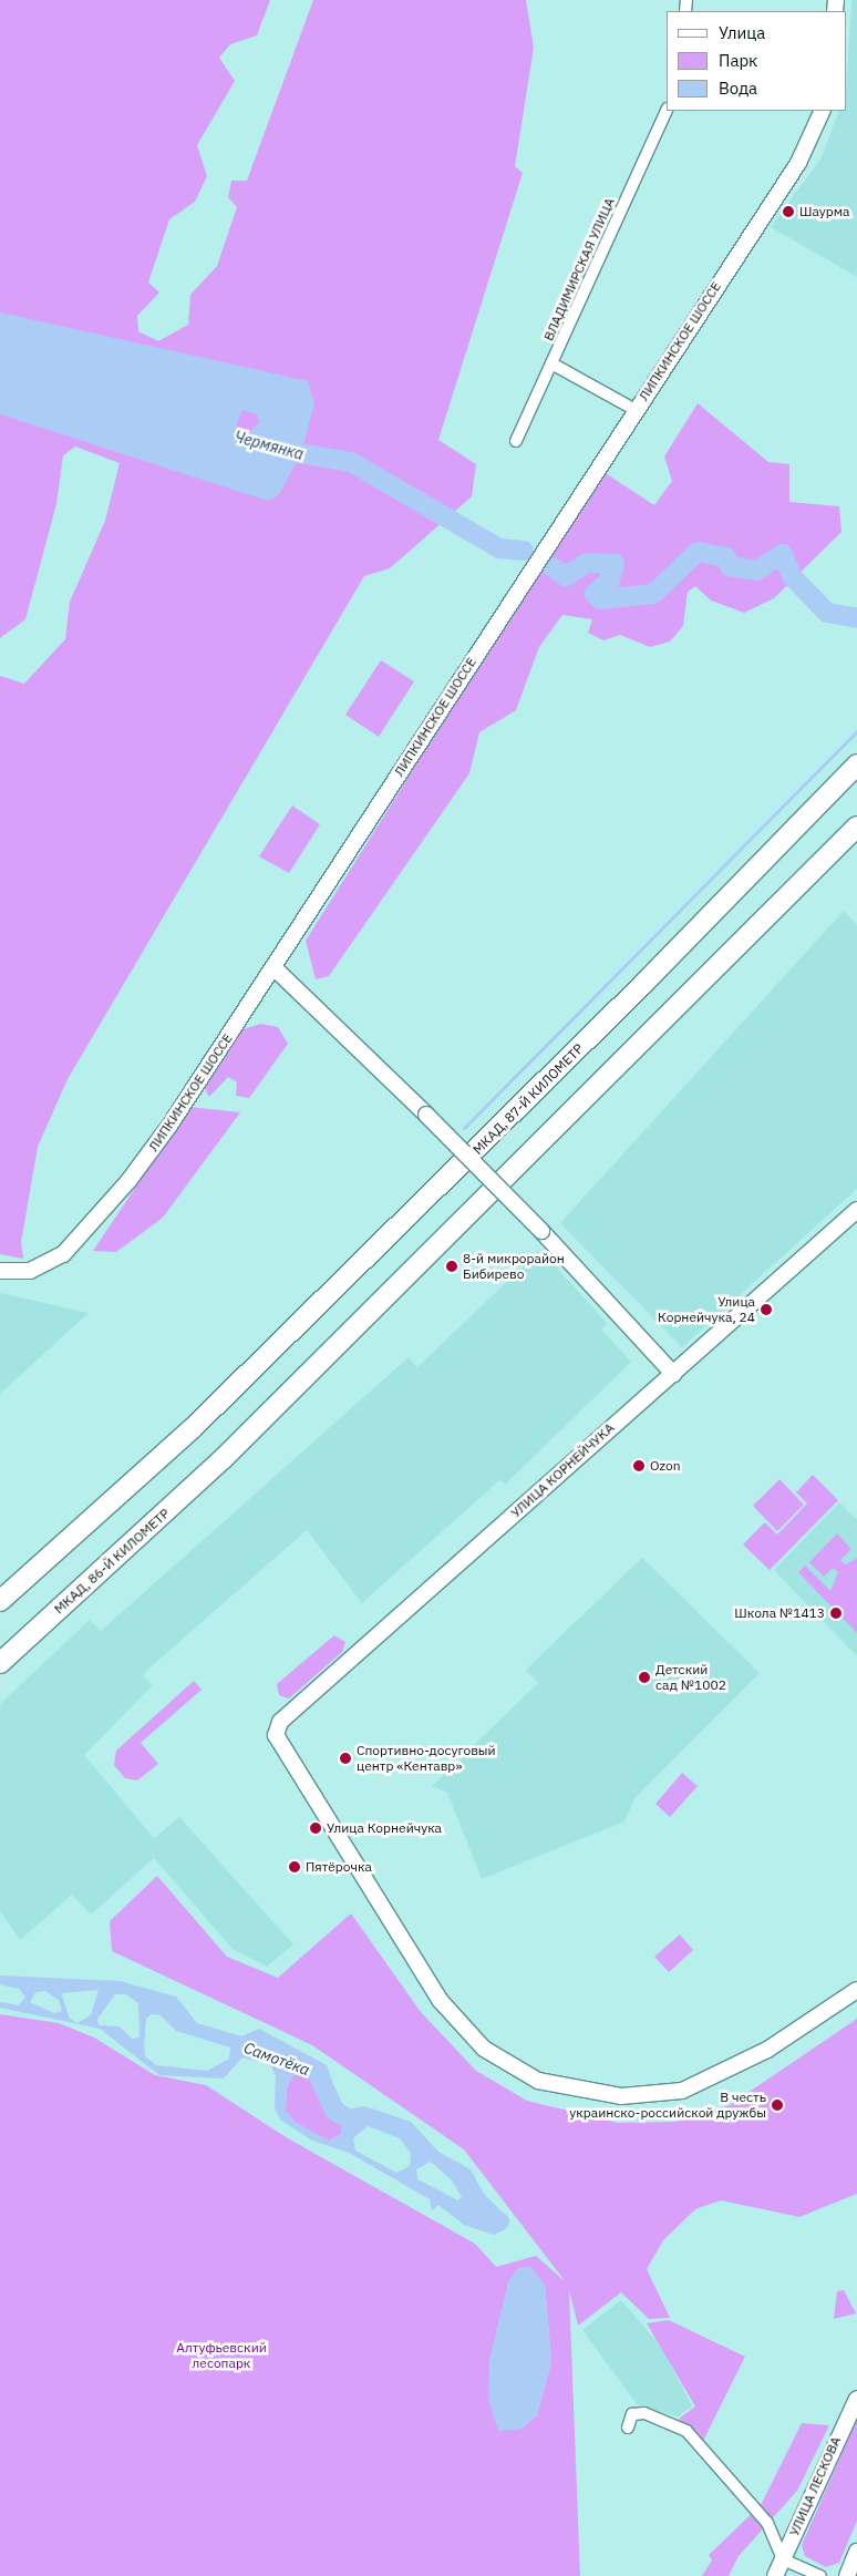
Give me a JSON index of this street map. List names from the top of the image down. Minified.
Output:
{"streets":{"highway":["МКАД, 87-Й КИЛОМЕТР","МКАД, 86-Й КИЛОМЕТР"],"street":["ВЛАДИМИРСКАЯ УЛИЦА","ЛИПКИНСКОЕ ШОССЕ","УЛИЦА КОРНЕЙЧУКА","УЛИЦА ЛЕСКОВА"]},"water":["Чермянка","Самотёка"],"parks":["Алтуфьевский лесопарк"],"places":["Шаурма","8-й микрорайон Бибирево","Улица Корнейчука, 24","Ozon","Школа №1413","Детский сад №1002","Спортивно-досуговый центр «Кентавр»","Улица Корнейчука","Пятёрочка","В честь украинско-российской дружбы"],"legend":["Улица","Парк","Вода"]}
